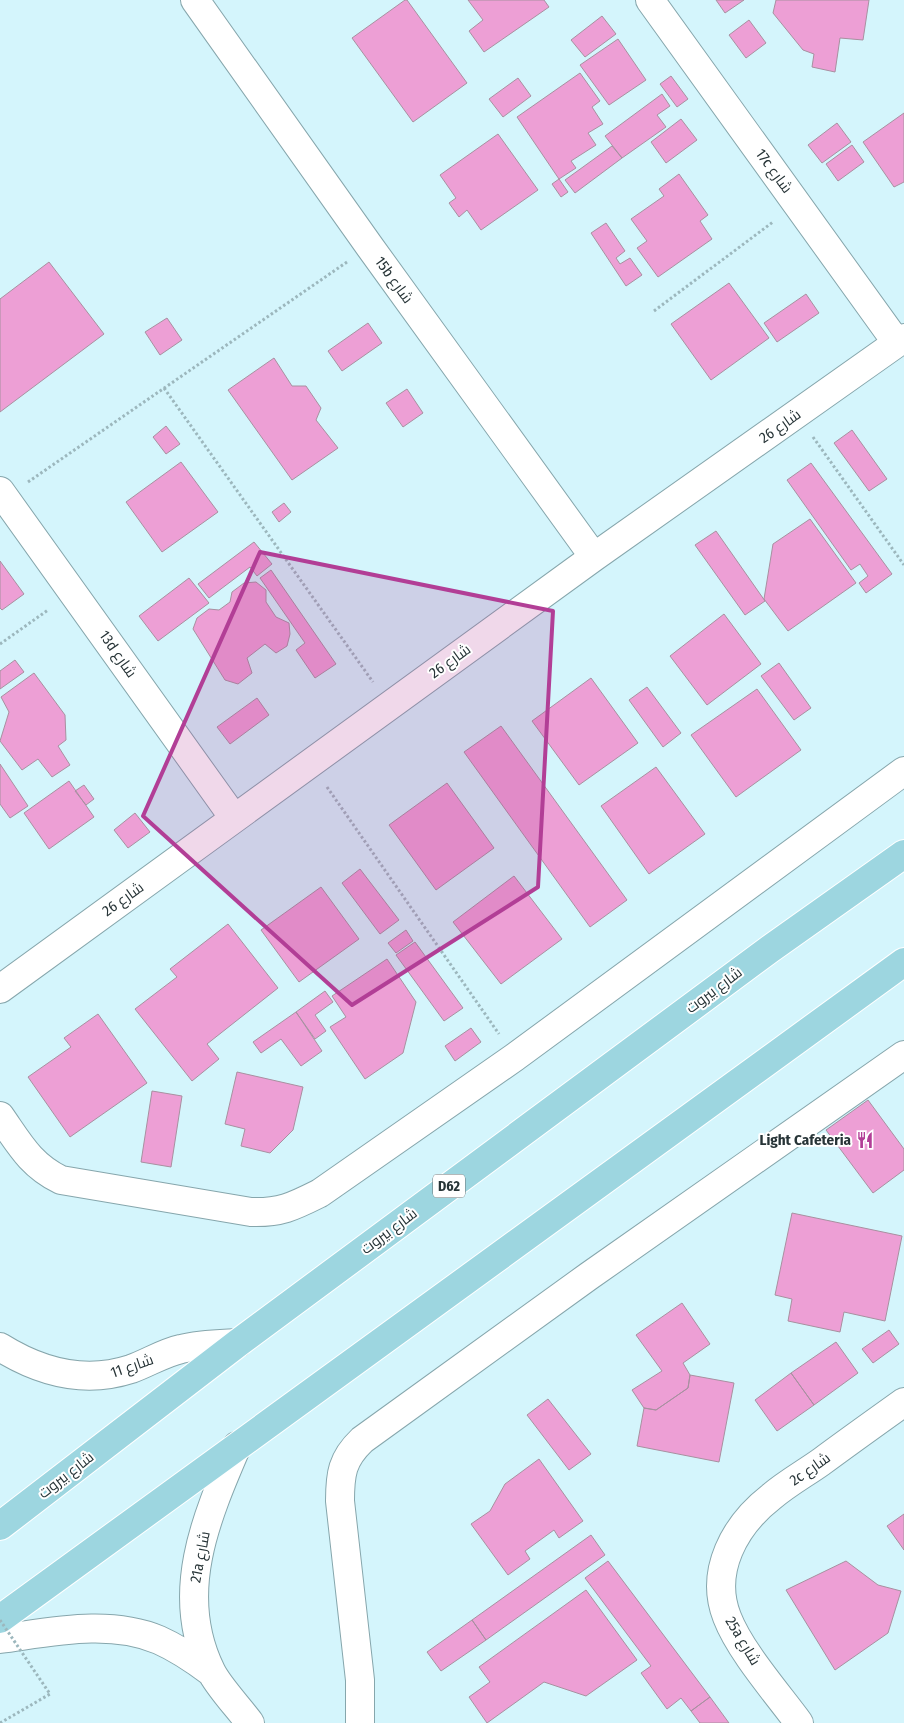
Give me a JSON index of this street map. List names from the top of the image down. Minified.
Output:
{"streets":{"main road":["شارع بيروت","D62"],"street":["17c شارع","15b شارع","شارع 26","13d شارع","شارع 11","2c شارع","21a شارع","25a شارع"]},"crossings":[["17c شارع","شارع 26"],["15b شارع","شارع 26"],["شارع 26","13d شارع"],["شارع بيروت","شارع 11"],["2c شارع","25a شارع"]],"places":{"restaurant":["Light Cafeteria"]}}
